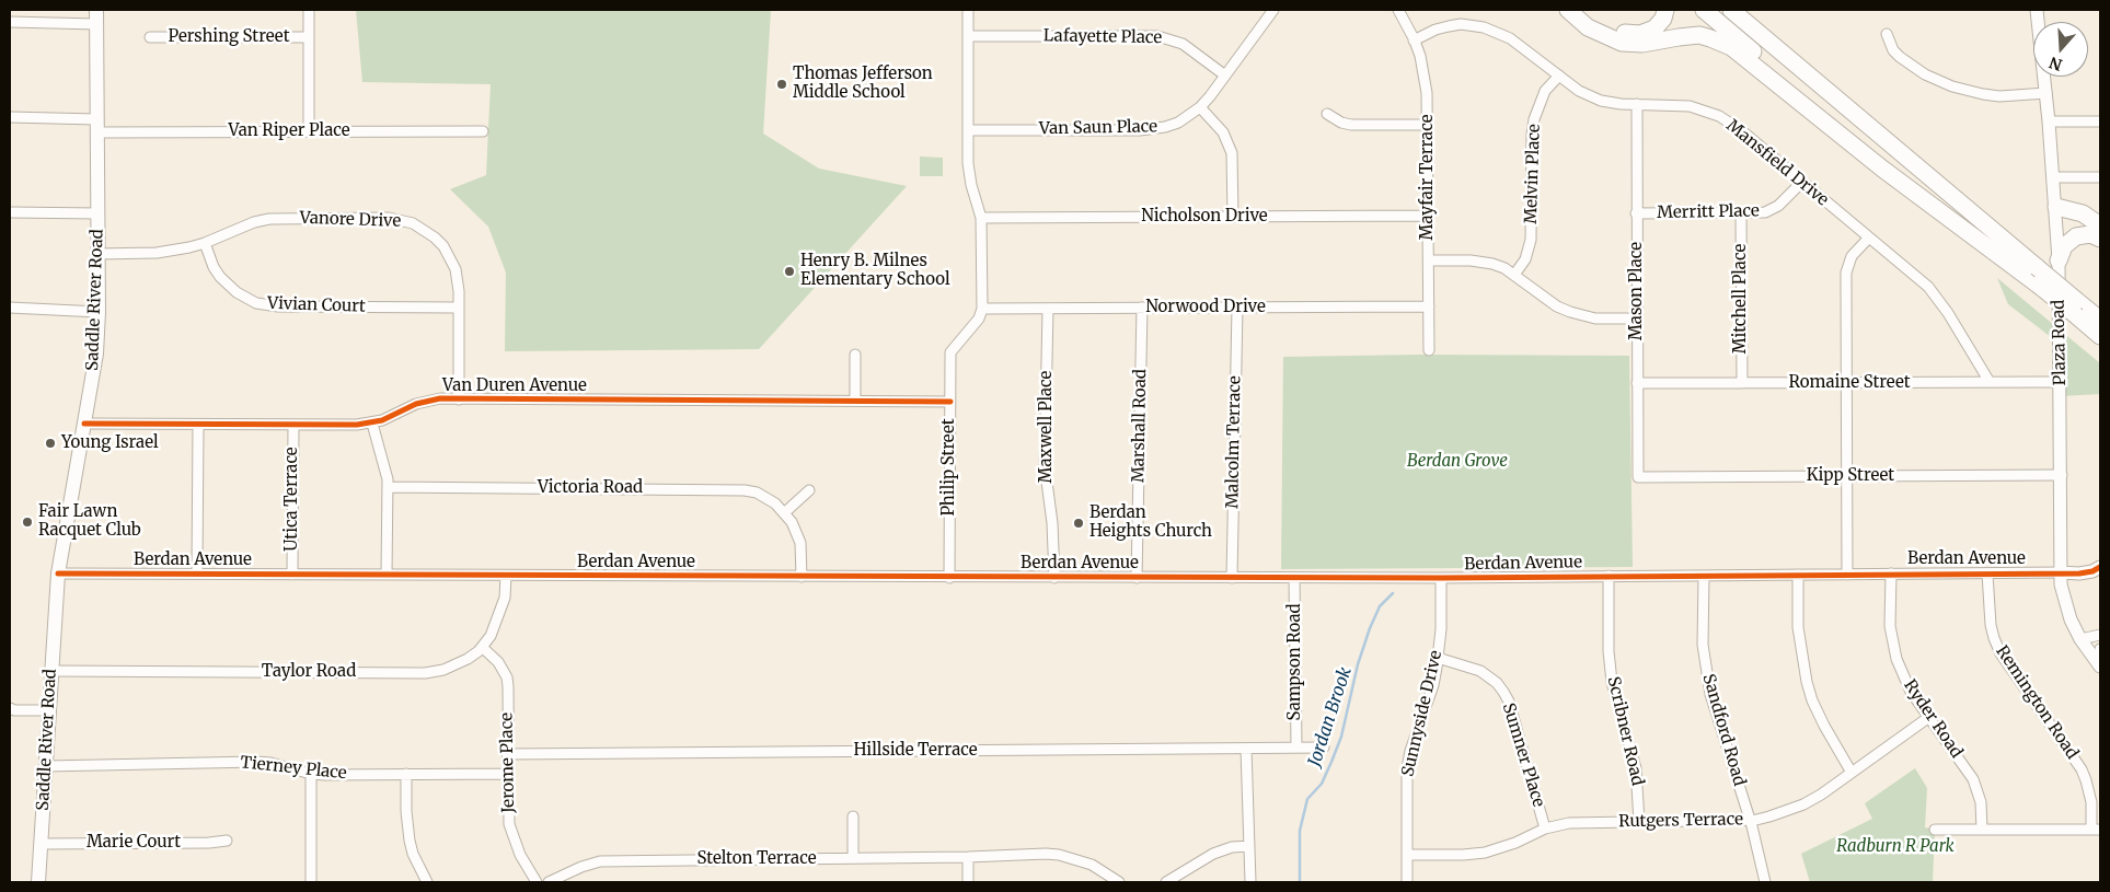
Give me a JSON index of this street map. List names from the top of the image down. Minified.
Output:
{"streets":{"main road":["Saddle River Road"],"street":["Pershing Street","Lafayette Place","Van Saun Place","Van Riper Place","Mansfield Drive","Melvin Place","Mayfair Terrace","Merritt Place","Nicholson Drive","Vanore Drive","Mason Place","Mitchell Place","Vivian Court","Norwood Drive","Plaza Road","Romaine Street","Van Duren Avenue","Marshall Road","Maxwell Place","Malcolm Terrace","Philip Street","Kipp Street","Victoria Road","Utica Terrace","Berdan Avenue","Sampson Road","Taylor Road","Remington Road","Sunnyside Drive","Ryder Road","Sandford Road","Scribner Road","Hillside Terrace","Sumner Place","Jerome Place","Tierney Place","Rutgers Terrace","Marie Court","Stelton Terrace"]},"crossings":[["Lafayette Place","Van Saun Place"],["Van Riper Place","Saddle River Road"],["Mansfield Drive","Melvin Place"],["Mansfield Drive","Mayfair Terrace"],["Mansfield Drive","Merritt Place"],["Mansfield Drive","Mason Place"],["Mansfield Drive","Romaine Street"],["Mayfair Terrace","Nicholson Drive"],["Mayfair Terrace","Norwood Drive"],["Merritt Place","Mason Place"],["Merritt Place","Mitchell Place"],["Vanore Drive","Saddle River Road"],["Vanore Drive","Vivian Court"],["Vanore Drive","Van Duren Avenue"],["Mason Place","Romaine Street"],["Mason Place","Kipp Street"],["Mitchell Place","Romaine Street"],["Saddle River Road","Van Duren Avenue"],["Saddle River Road","Berdan Avenue"],["Saddle River Road","Taylor Road"],["Saddle River Road","Tierney Place"],["Saddle River Road","Marie Court"],["Norwood Drive","Marshall Road"],["Norwood Drive","Maxwell Place"],["Norwood Drive","Malcolm Terrace"],["Norwood Drive","Philip Street"],["Plaza Road","Romaine Street"],["Plaza Road","Kipp Street"],["Plaza Road","Berdan Avenue"],["Van Duren Avenue","Philip Street"],["Van Duren Avenue","Utica Terrace"],["Marshall Road","Berdan Avenue"],["Maxwell Place","Berdan Avenue"],["Malcolm Terrace","Berdan Avenue"],["Philip Street","Berdan Avenue"],["Victoria Road","Berdan Avenue"],["Utica Terrace","Berdan Avenue"],["Berdan Avenue","Sampson Road"],["Berdan Avenue","Taylor Road"],["Berdan Avenue","Remington Road"],["Berdan Avenue","Sunnyside Drive"],["Berdan Avenue","Ryder Road"],["Berdan Avenue","Sandford Road"],["Berdan Avenue","Scribner Road"],["Sampson Road","Hillside Terrace"],["Taylor Road","Jerome Place"],["Sunnyside Drive","Sumner Place"],["Sunnyside Drive","Rutgers Terrace"],["Ryder Road","Rutgers Terrace"],["Sandford Road","Rutgers Terrace"],["Scribner Road","Rutgers Terrace"],["Hillside Terrace","Jerome Place"],["Sumner Place","Rutgers Terrace"],["Jerome Place","Tierney Place"]],"water":["Jordan Brook"],"parks":["Berdan Grove","Radburn R Park"],"places":["Thomas Jefferson Middle School","Henry B. Milnes Elementary School","Young Israel","Fair Lawn Racquet Club","Berdan Heights Church"],"north":"bottom"}
